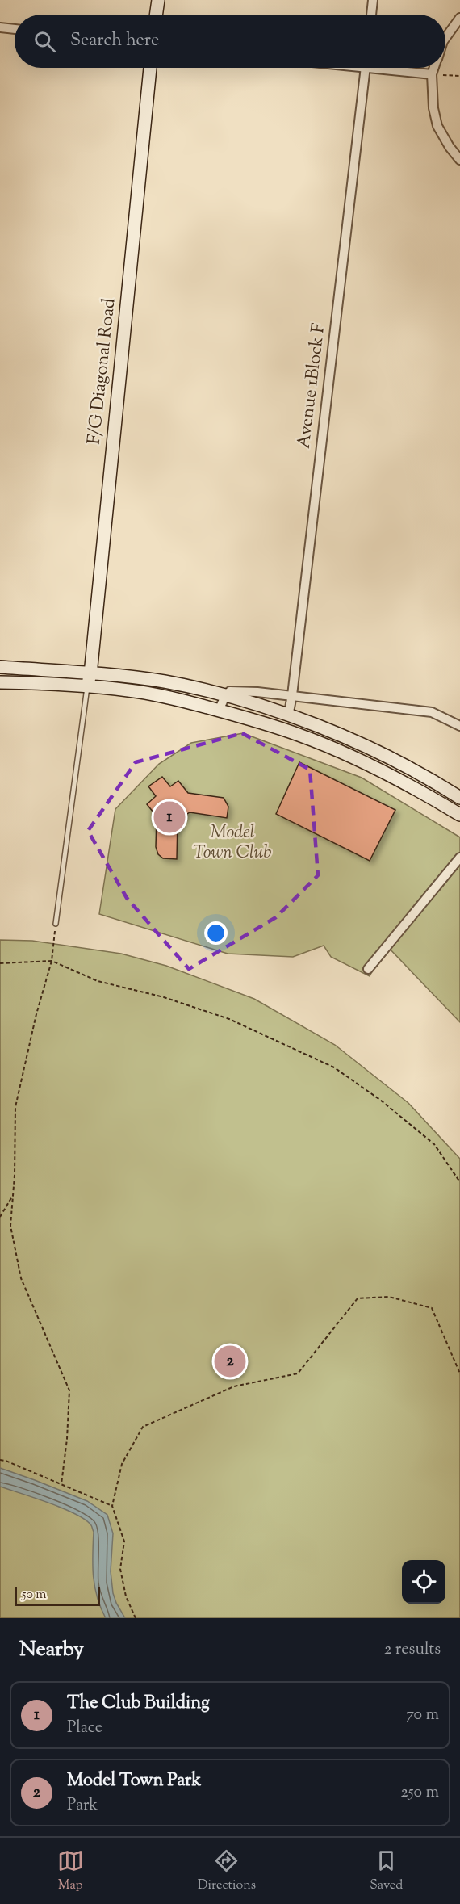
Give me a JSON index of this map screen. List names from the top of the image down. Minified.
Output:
{"streets":{"main road":["F/G Diagonal Road"],"street":["Avenue 1Block F"]},"parks":["Model Town Club"],"scale_bar":"50 m","page":{"search":"Search here","pins":["1","2"],"scale":"50 m","heading":["Nearby","2 results"],"list":[{"mark":"1","name":"The Club Building","note":"Place","value":"70 m"},{"mark":"2","name":"Model Town Park","note":"Park","value":"250 m"}],"nav":["Map","Directions","Saved"]}}
